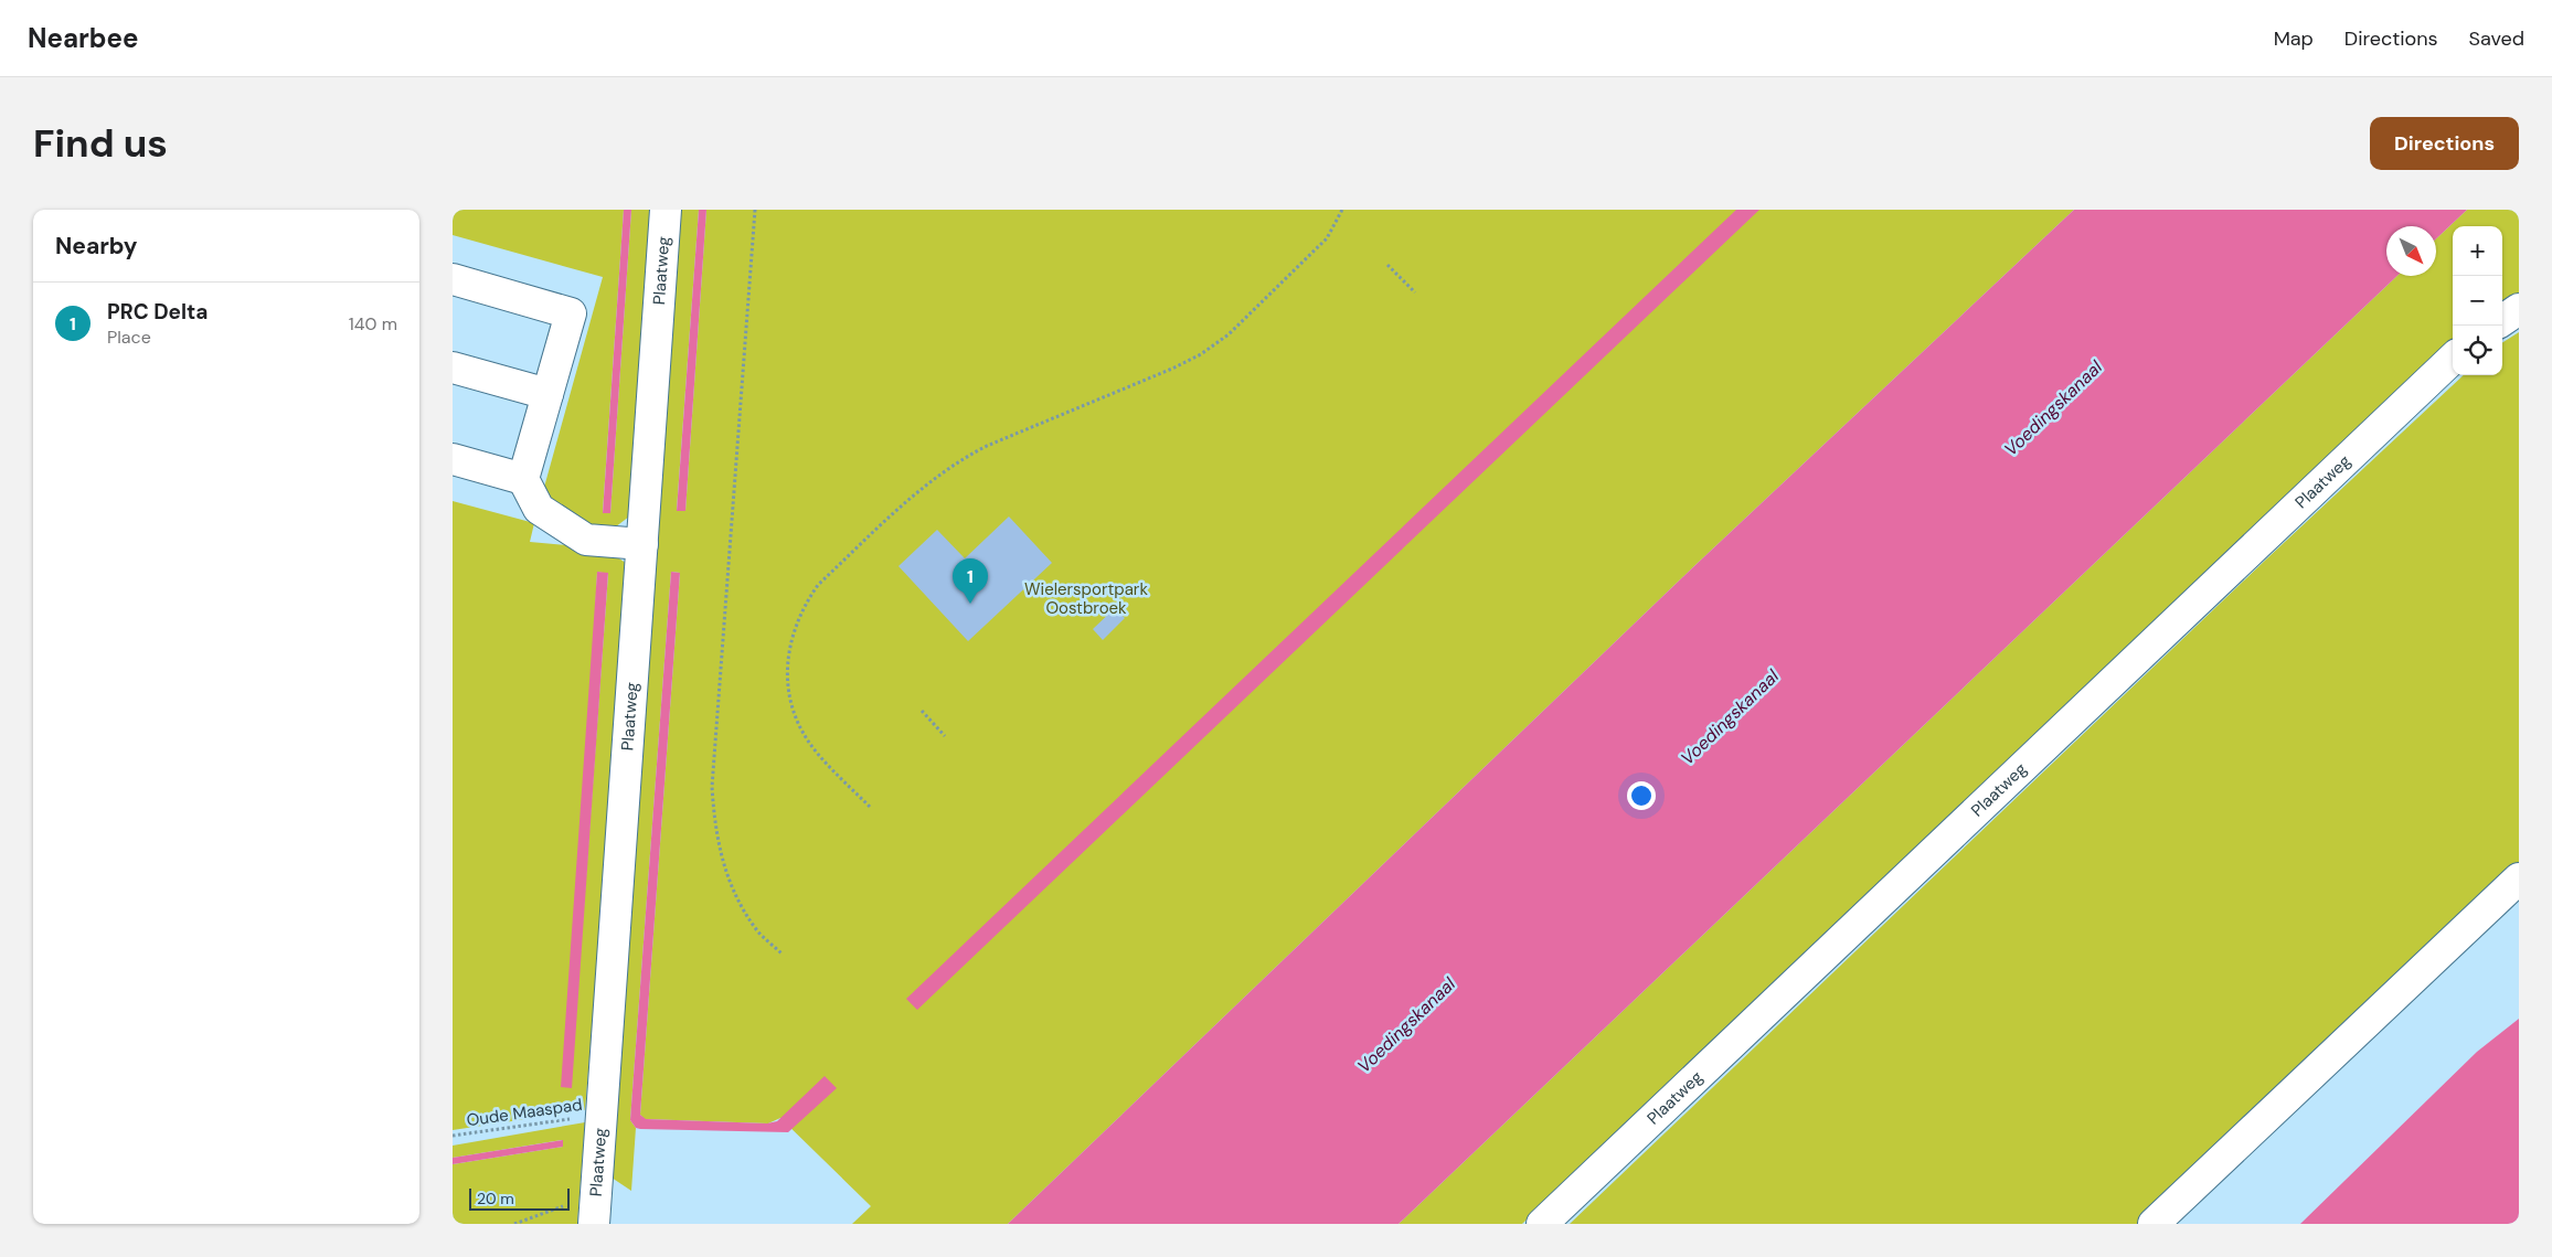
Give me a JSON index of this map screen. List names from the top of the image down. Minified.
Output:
{"streets":{"street":["Plaatweg"],"path":["Oude Maaspad"]},"crossings":[["Plaatweg","Oude Maaspad"]],"water":["Voedingskanaal"],"parks":["Wielersportpark Oostbroek"],"scale_bar":"20 m","north":"bottom right","page":{"header":"Nearbee","nav":["Map","Directions","Saved"],"buttons":"Directions","title":"Find us","heading":"Nearby","map_buttons":["+","−"],"list":[{"mark":"1","name":"PRC Delta","note":"Place","value":"140 m"}],"pins":"1","scale":"20 m"}}
